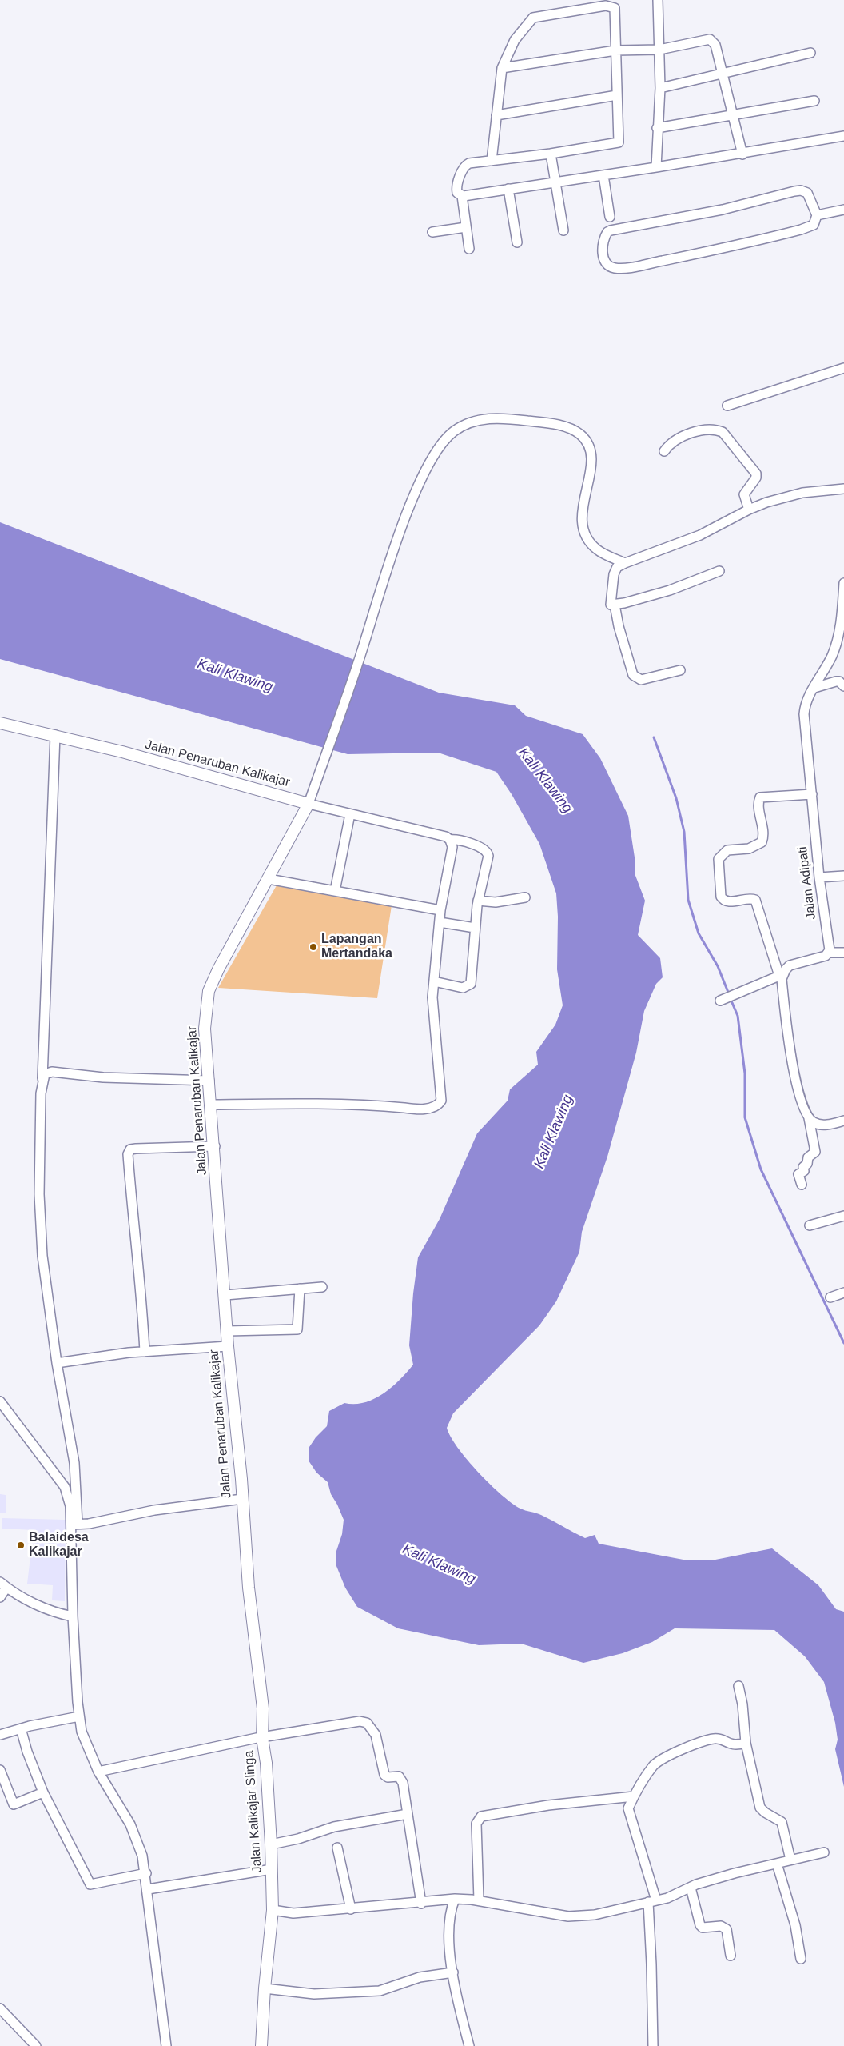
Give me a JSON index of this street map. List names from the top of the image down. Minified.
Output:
{"streets":{"street":["Jalan Penaruban Kalikajar","Jalan Adipati","Jalan Kalikajar Slinga"]},"crossings":[["Jalan Penaruban Kalikajar","Jalan Kalikajar Slinga"]],"water":["Kali Klawing"],"places":["Lapangan Mertandaka","Balaidesa Kalikajar"]}
